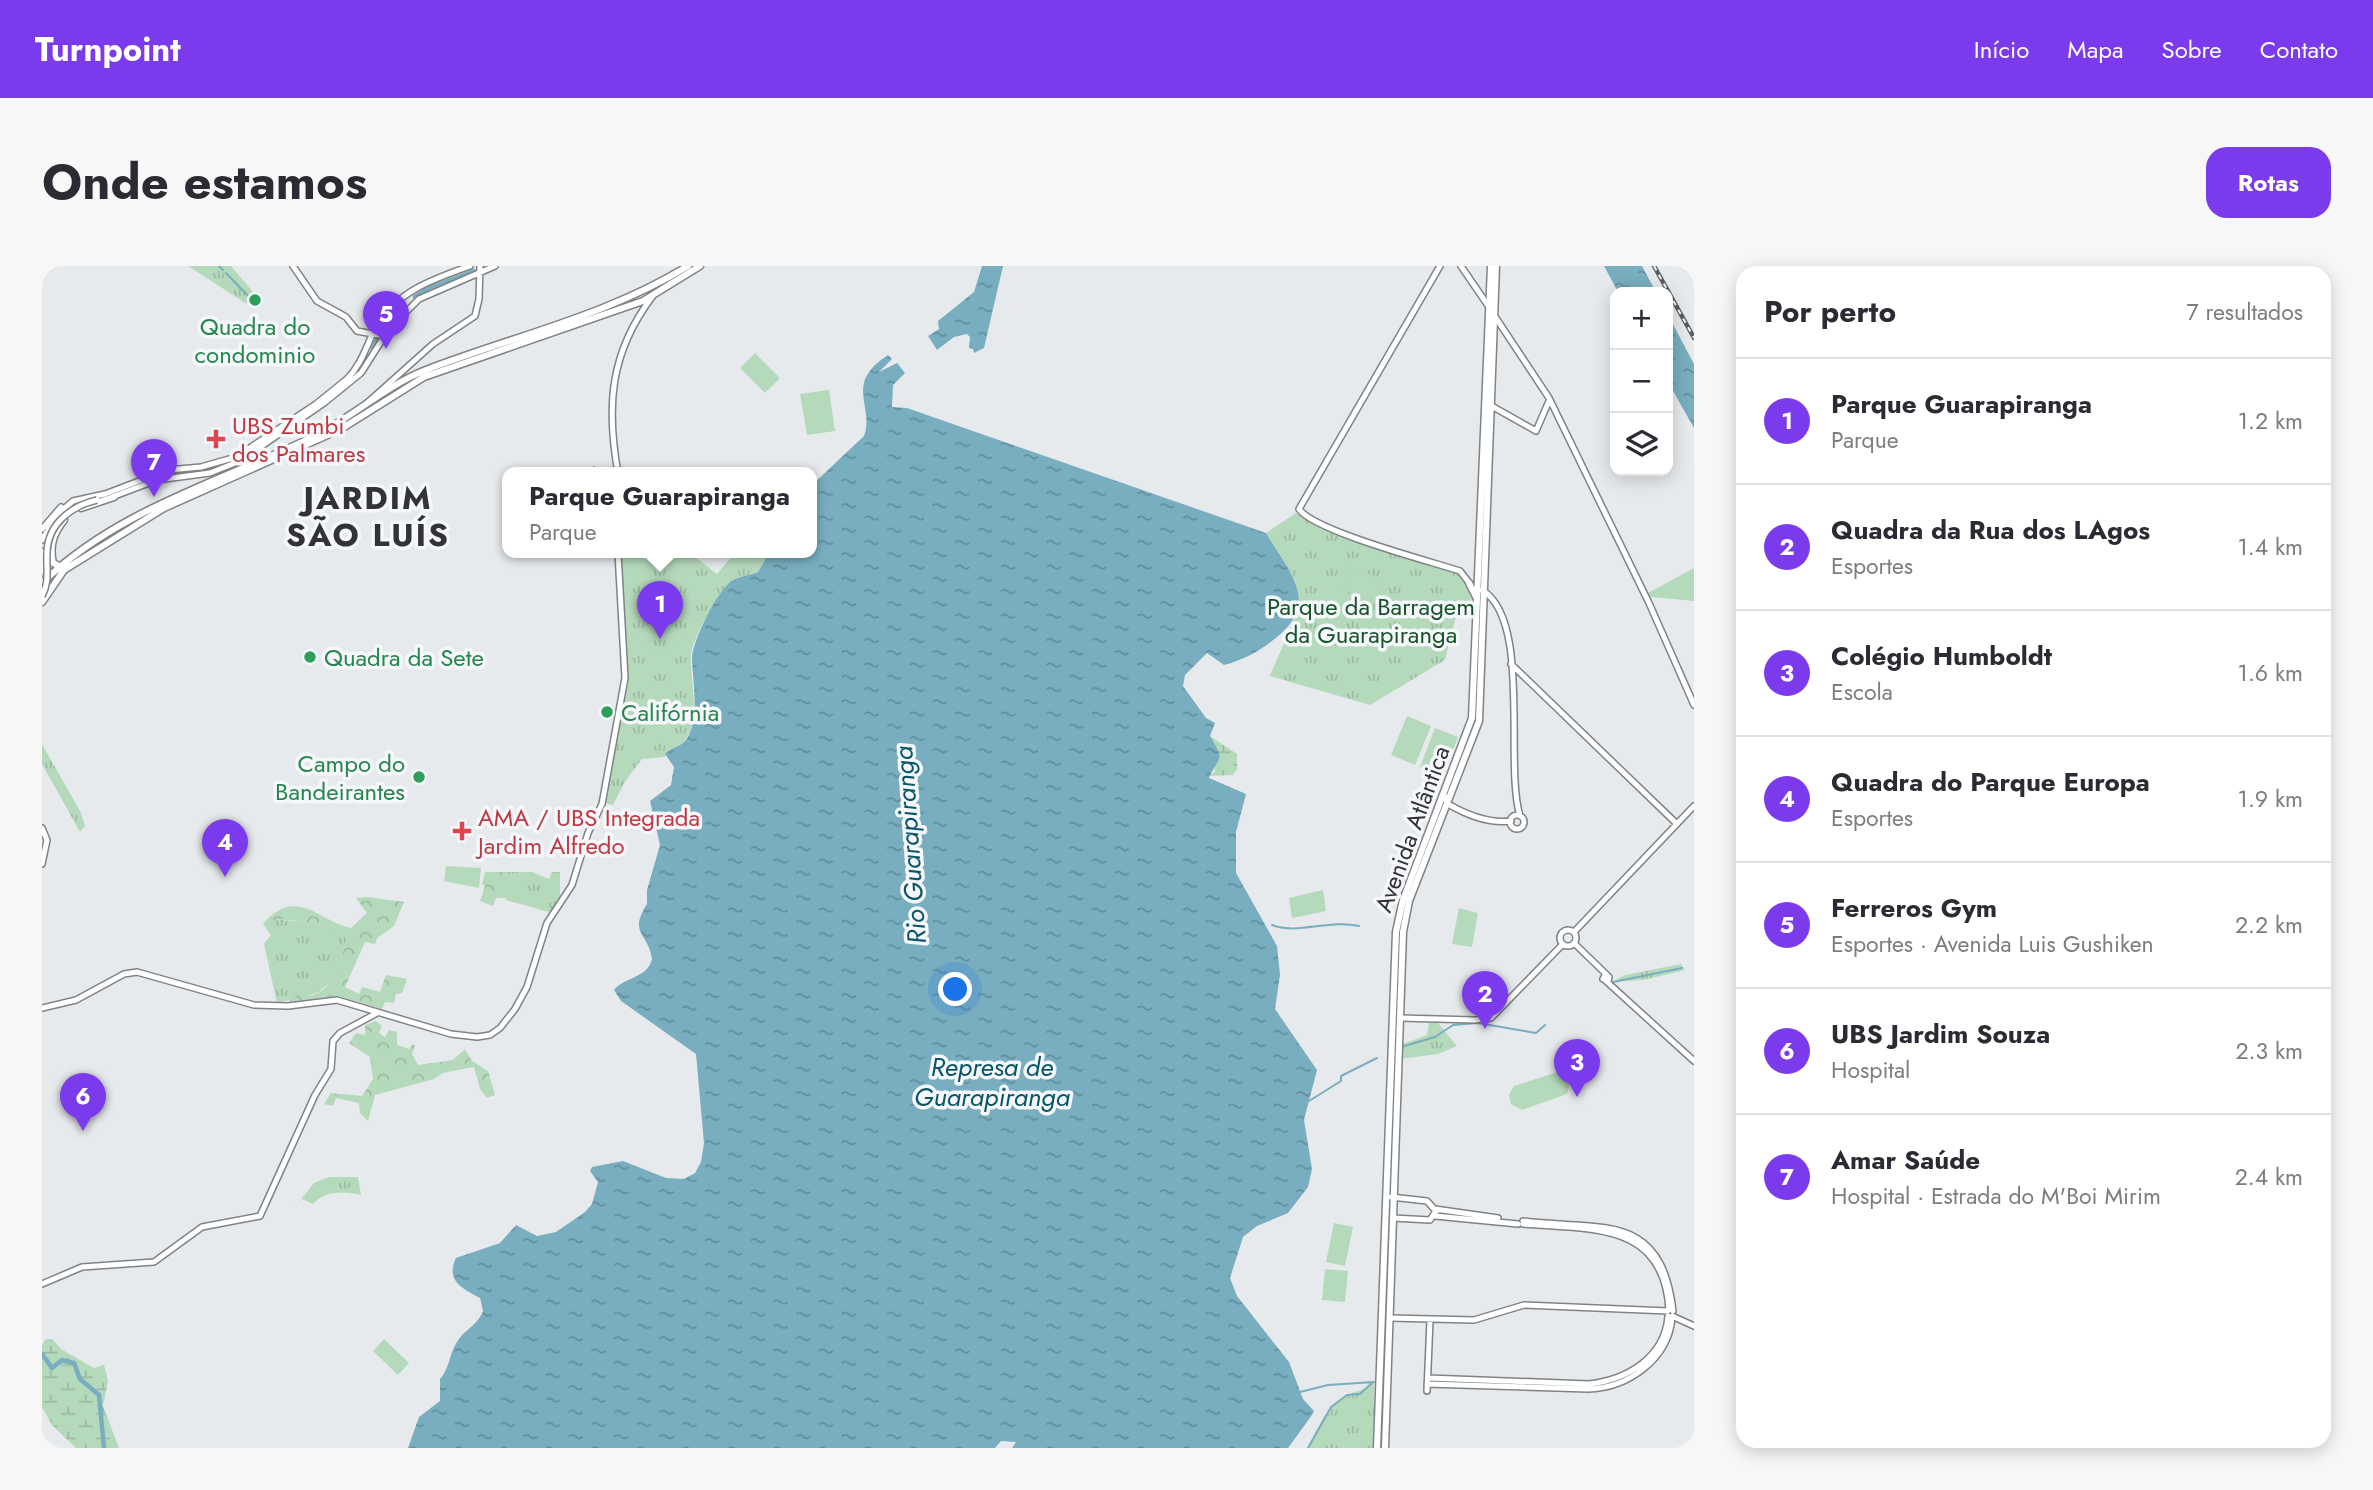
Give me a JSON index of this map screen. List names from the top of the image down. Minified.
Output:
{"streets":{"main road":["Avenida Atlântica"]},"districts":["JARDIM SÃO LUÍS"],"water":["Rio Guarapiranga","Represa de Guarapiranga"],"parks":["Parque da Barragem da Guarapiranga"],"places":{"other":["Quadra do condominio","Quadra da Sete","Califórnia","Campo do Bandeirantes"],"health":["UBS Zumbi dos Palmares","AMA / UBS Integrada Jardim Alfredo"]},"page":{"header":"Turnpoint","nav":["Início","Mapa","Sobre","Contato"],"title":"Onde estamos","buttons":"Rotas","heading":["Por perto","7 resultados"],"map_buttons":["+","−"],"pins":["5","7","1","4","2","3","6"],"list":[{"mark":"1","name":"Parque Guarapiranga","note":"Parque","value":"1.2 km"},{"mark":"2","name":"Quadra da Rua dos LAgos","note":"Esportes","value":"1.4 km"},{"mark":"3","name":"Colégio Humboldt","note":"Escola","value":"1.6 km"},{"mark":"4","name":"Quadra do Parque Europa","note":"Esportes","value":"1.9 km"},{"mark":"5","name":"Ferreros Gym","note":"Esportes · Avenida Luis Gushiken","value":"2.2 km"},{"mark":"6","name":"UBS Jardim Souza","note":"Hospital","value":"2.3 km"},{"mark":"7","name":"Amar Saúde","note":"Hospital · Estrada do M'Boi Mirim","value":"2.4 km"}],"popup":["Parque Guarapiranga","Parque"]}}
